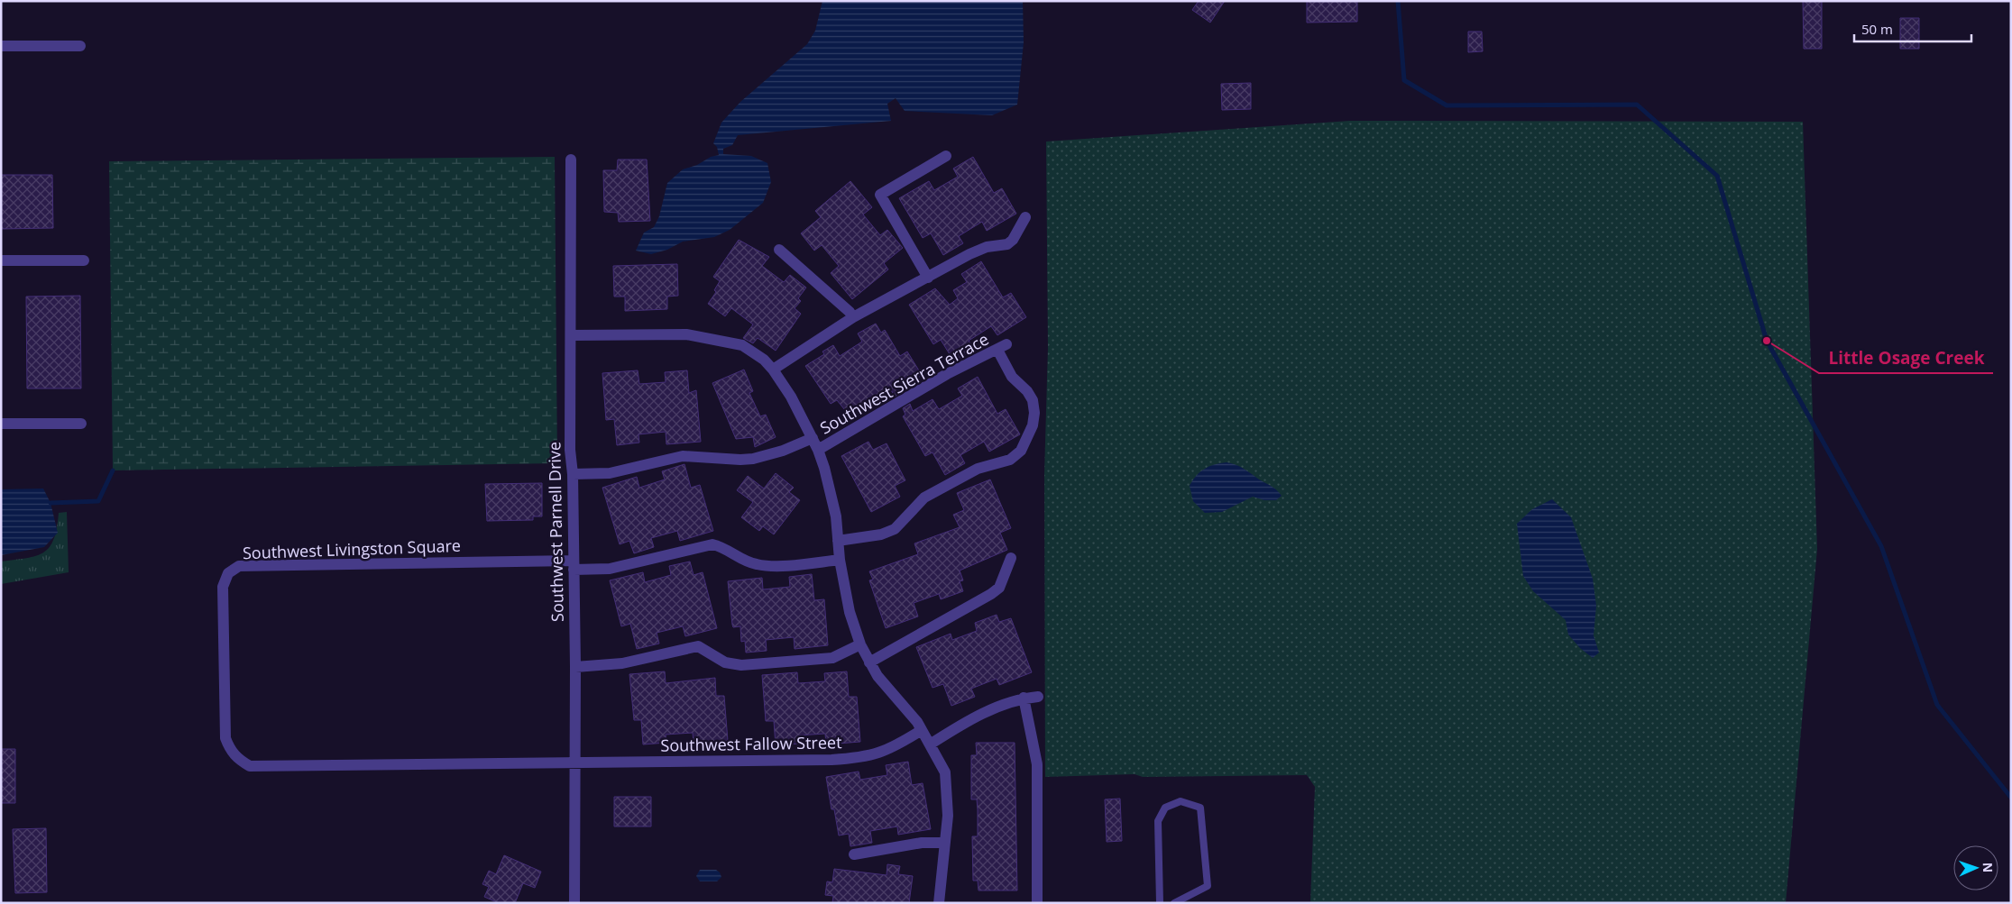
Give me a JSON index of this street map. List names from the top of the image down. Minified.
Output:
{"streets":{"street":["Southwest Sierra Terrace","Southwest Parnell Drive","Southwest Livingston Square","Southwest Fallow Street"]},"crossings":[["Southwest Parnell Drive","Southwest Livingston Square"],["Southwest Parnell Drive","Southwest Fallow Street"],["Southwest Livingston Square","Southwest Fallow Street"]],"places":["Little Osage Creek"],"scale_bar":"50 m","north":"right"}
